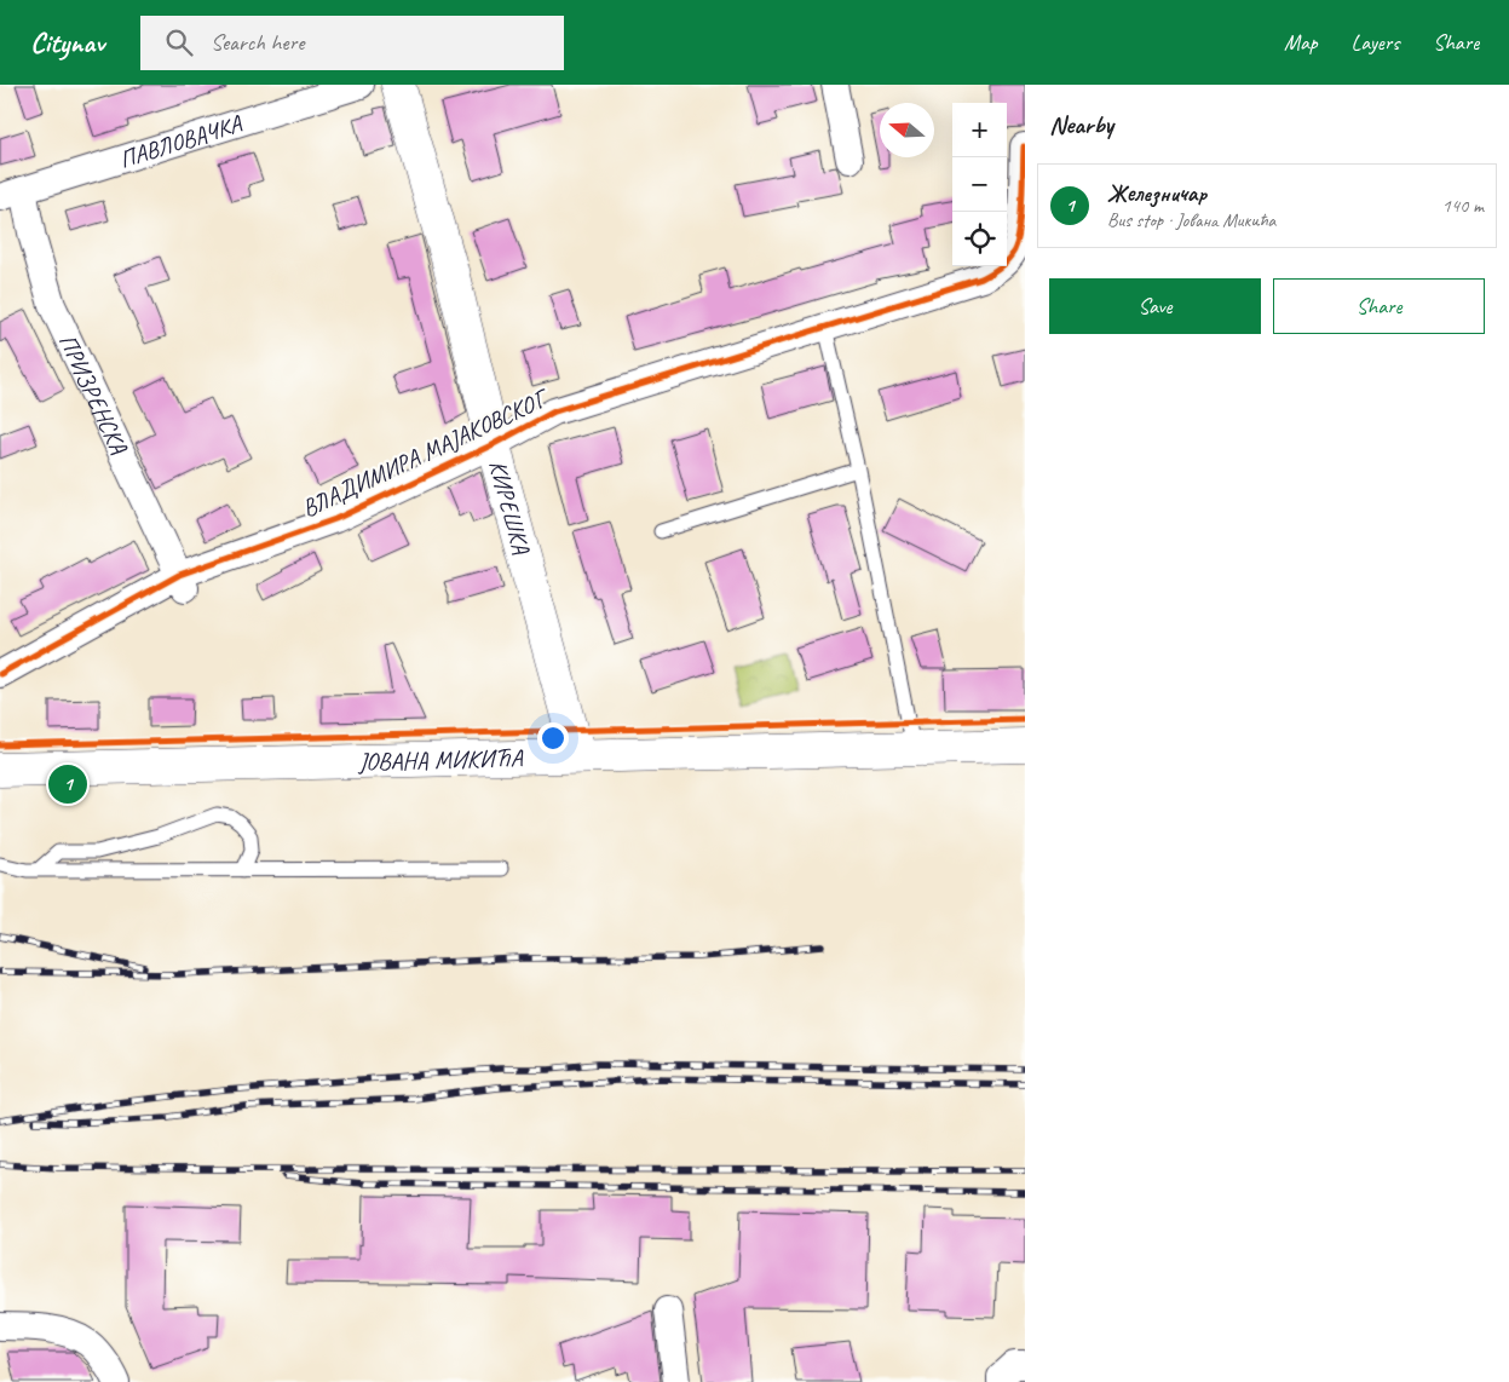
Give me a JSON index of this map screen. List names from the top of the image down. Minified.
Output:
{"streets":{"street":["ПАВЛОВАЧКА","ПРИЗРЕНСКА","ВЛАДИМИРА МАЈАКОВСКОГ","КИРЕШКА","ЈОВАНА МИКИЋА"]},"crossings":[["ПАВЛОВАЧКА","ПРИЗРЕНСКА"],["ПРИЗРЕНСКА","ВЛАДИМИРА МАЈАКОВСКОГ"],["ВЛАДИМИРА МАЈАКОВСКОГ","КИРЕШКА"],["КИРЕШКА","ЈОВАНА МИКИЋА"]],"north":"left","page":{"header":"Citynav","search":"Search here","nav":["Map","Layers","Share"],"heading":"Nearby","map_buttons":["+","−"],"list":[{"mark":"1","name":"Железничар","note":"Bus stop · Јована Микића","value":"140 m"}],"buttons":["Save","Share"],"pins":"1"}}
